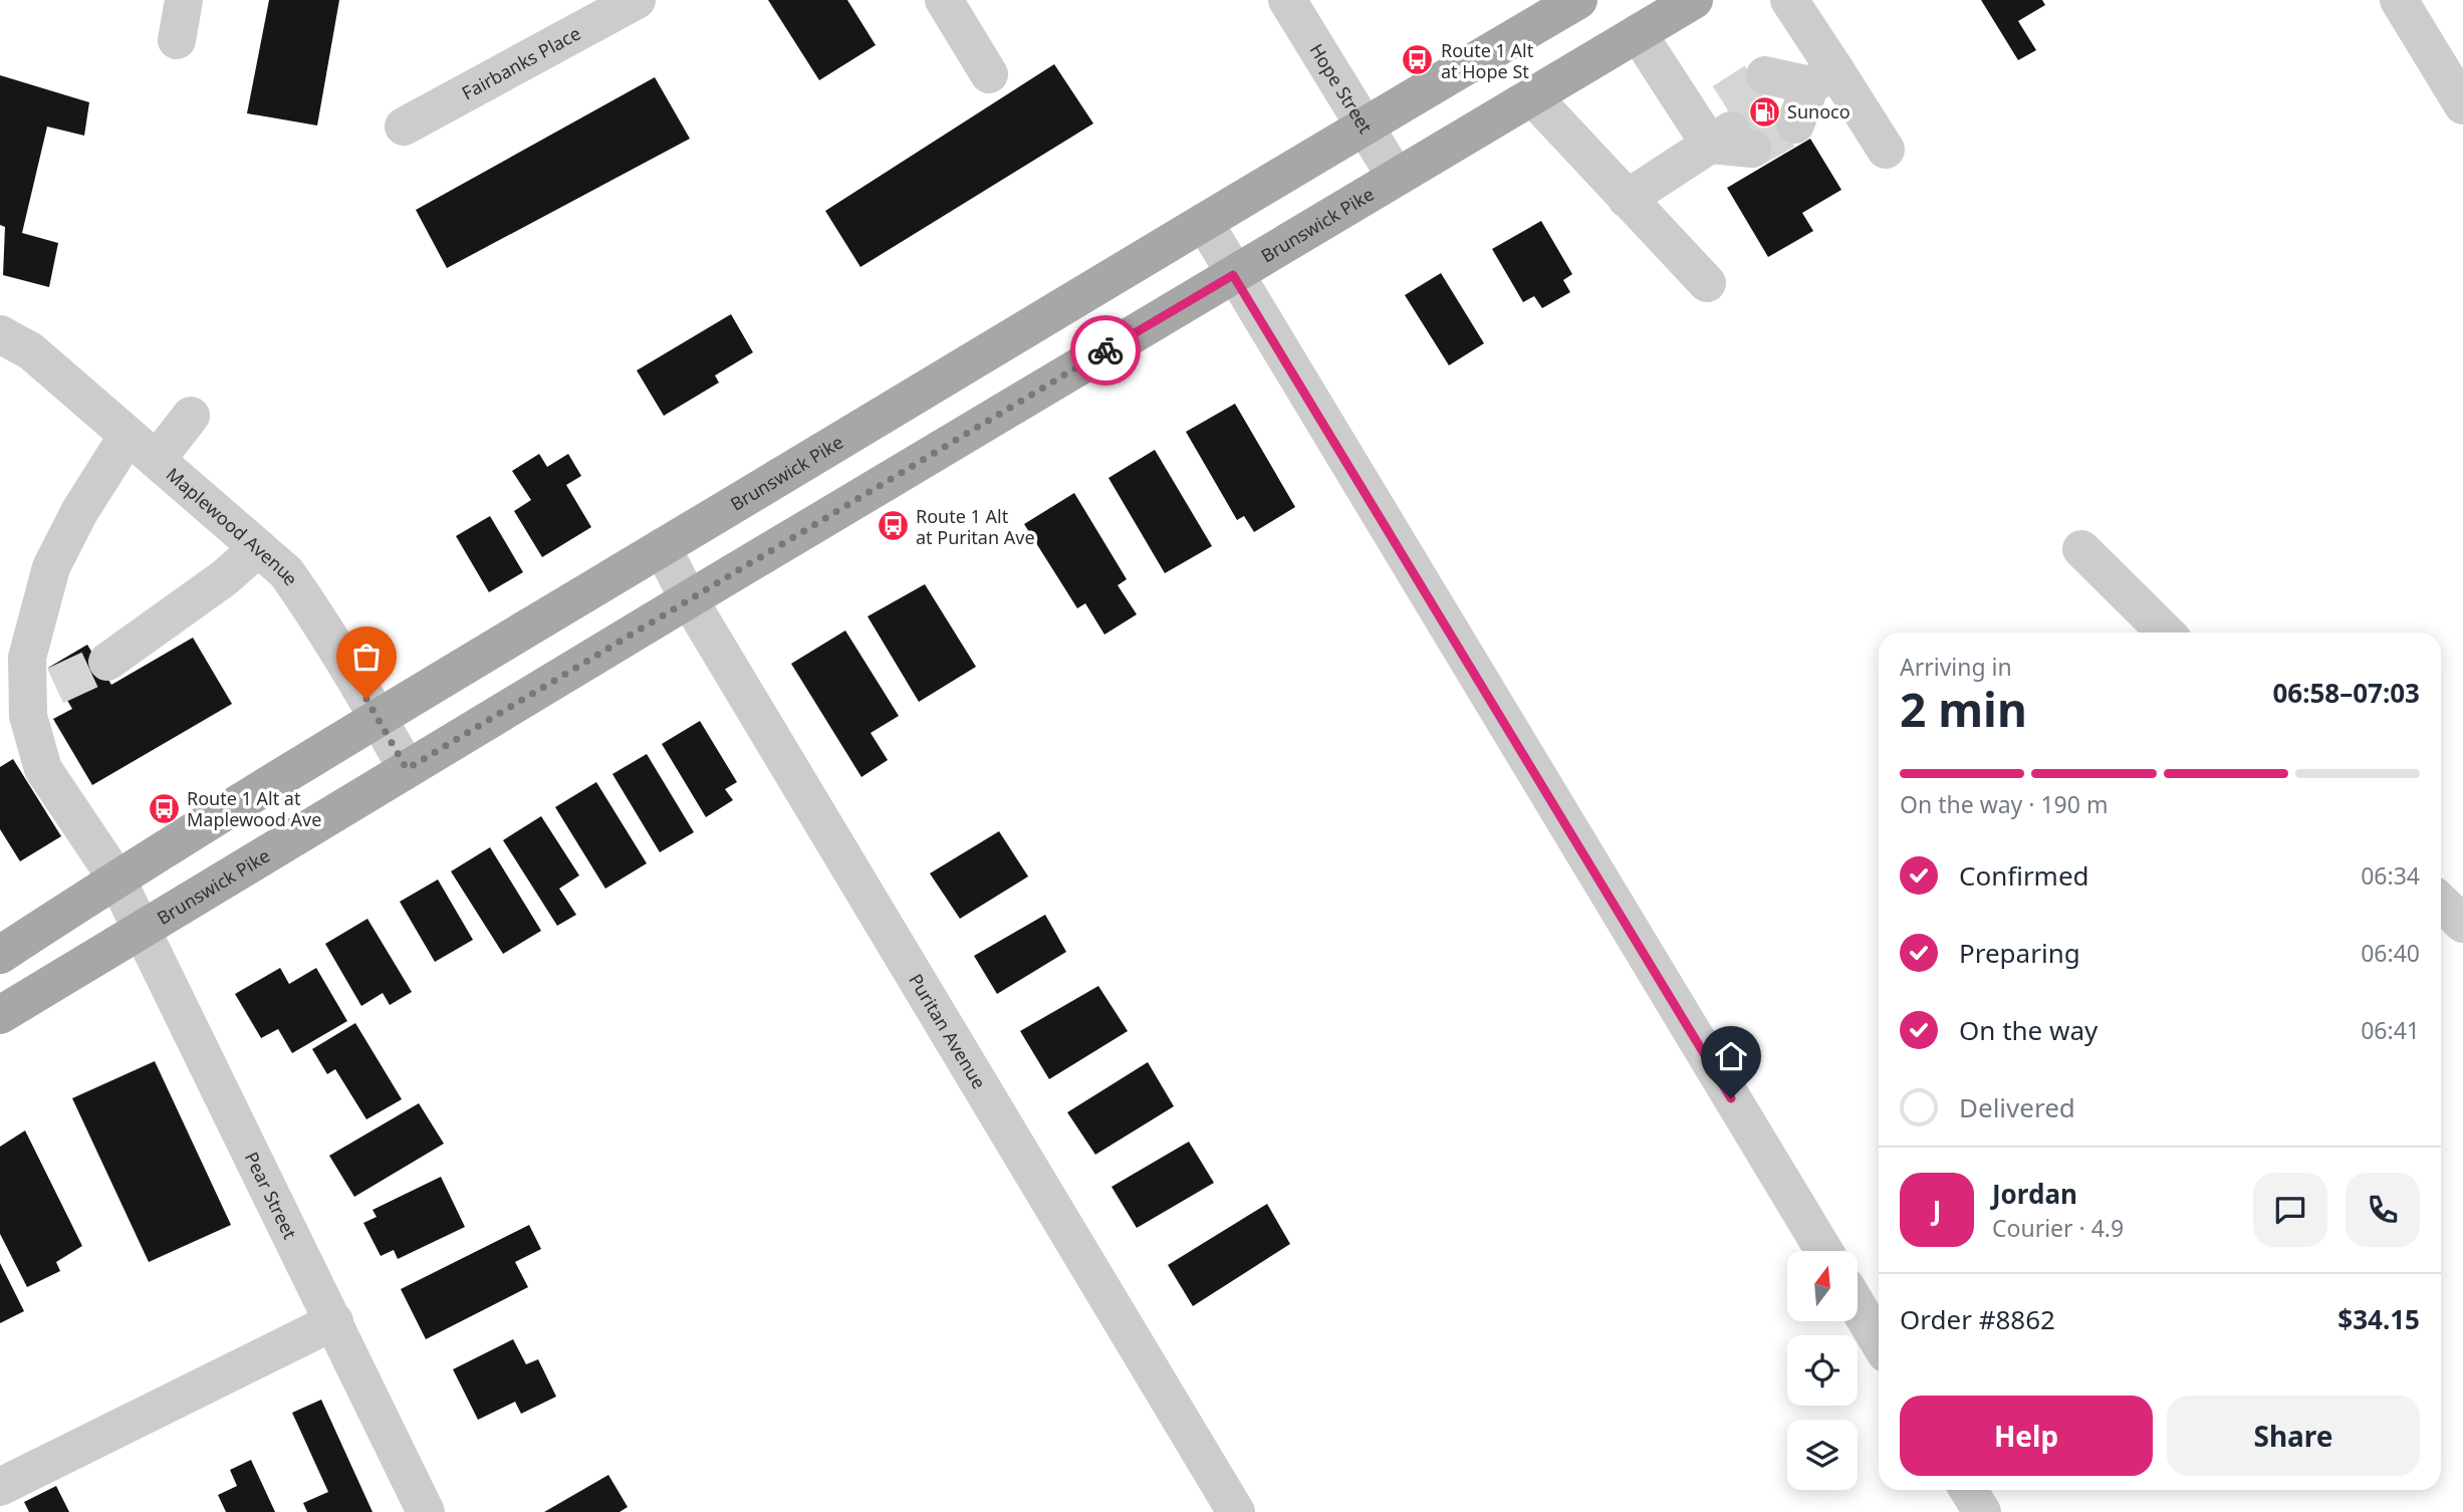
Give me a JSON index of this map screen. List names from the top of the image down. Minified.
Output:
{"streets":{"main road":["Brunswick Pike"],"street":["Fairbanks Place","Hope Street","Maplewood Avenue","Puritan Avenue","Pear Street"]},"crossings":[["Hope Street","Brunswick Pike"],["Brunswick Pike","Maplewood Avenue"],["Brunswick Pike","Puritan Avenue"],["Brunswick Pike","Pear Street"],["Maplewood Avenue","Pear Street"]],"places":{"bus stop":["Route 1 Alt at Hope St","Route 1 Alt at Puritan Ave","Route 1 Alt at Maplewood Ave"],"fuel station":["Sunoco"]},"north":"top","page":{"heading":["2 min","Arriving in","06:58–07:03"],"panel":["Jordan","Courier · 4.9","Order #8862","$34.15"],"bar":"On the way · 190 m","list":[["Confirmed","06:34"],["Preparing","06:40"],["On the way","06:41"],"Delivered"],"round":"J","buttons":["Help","Share"]}}
